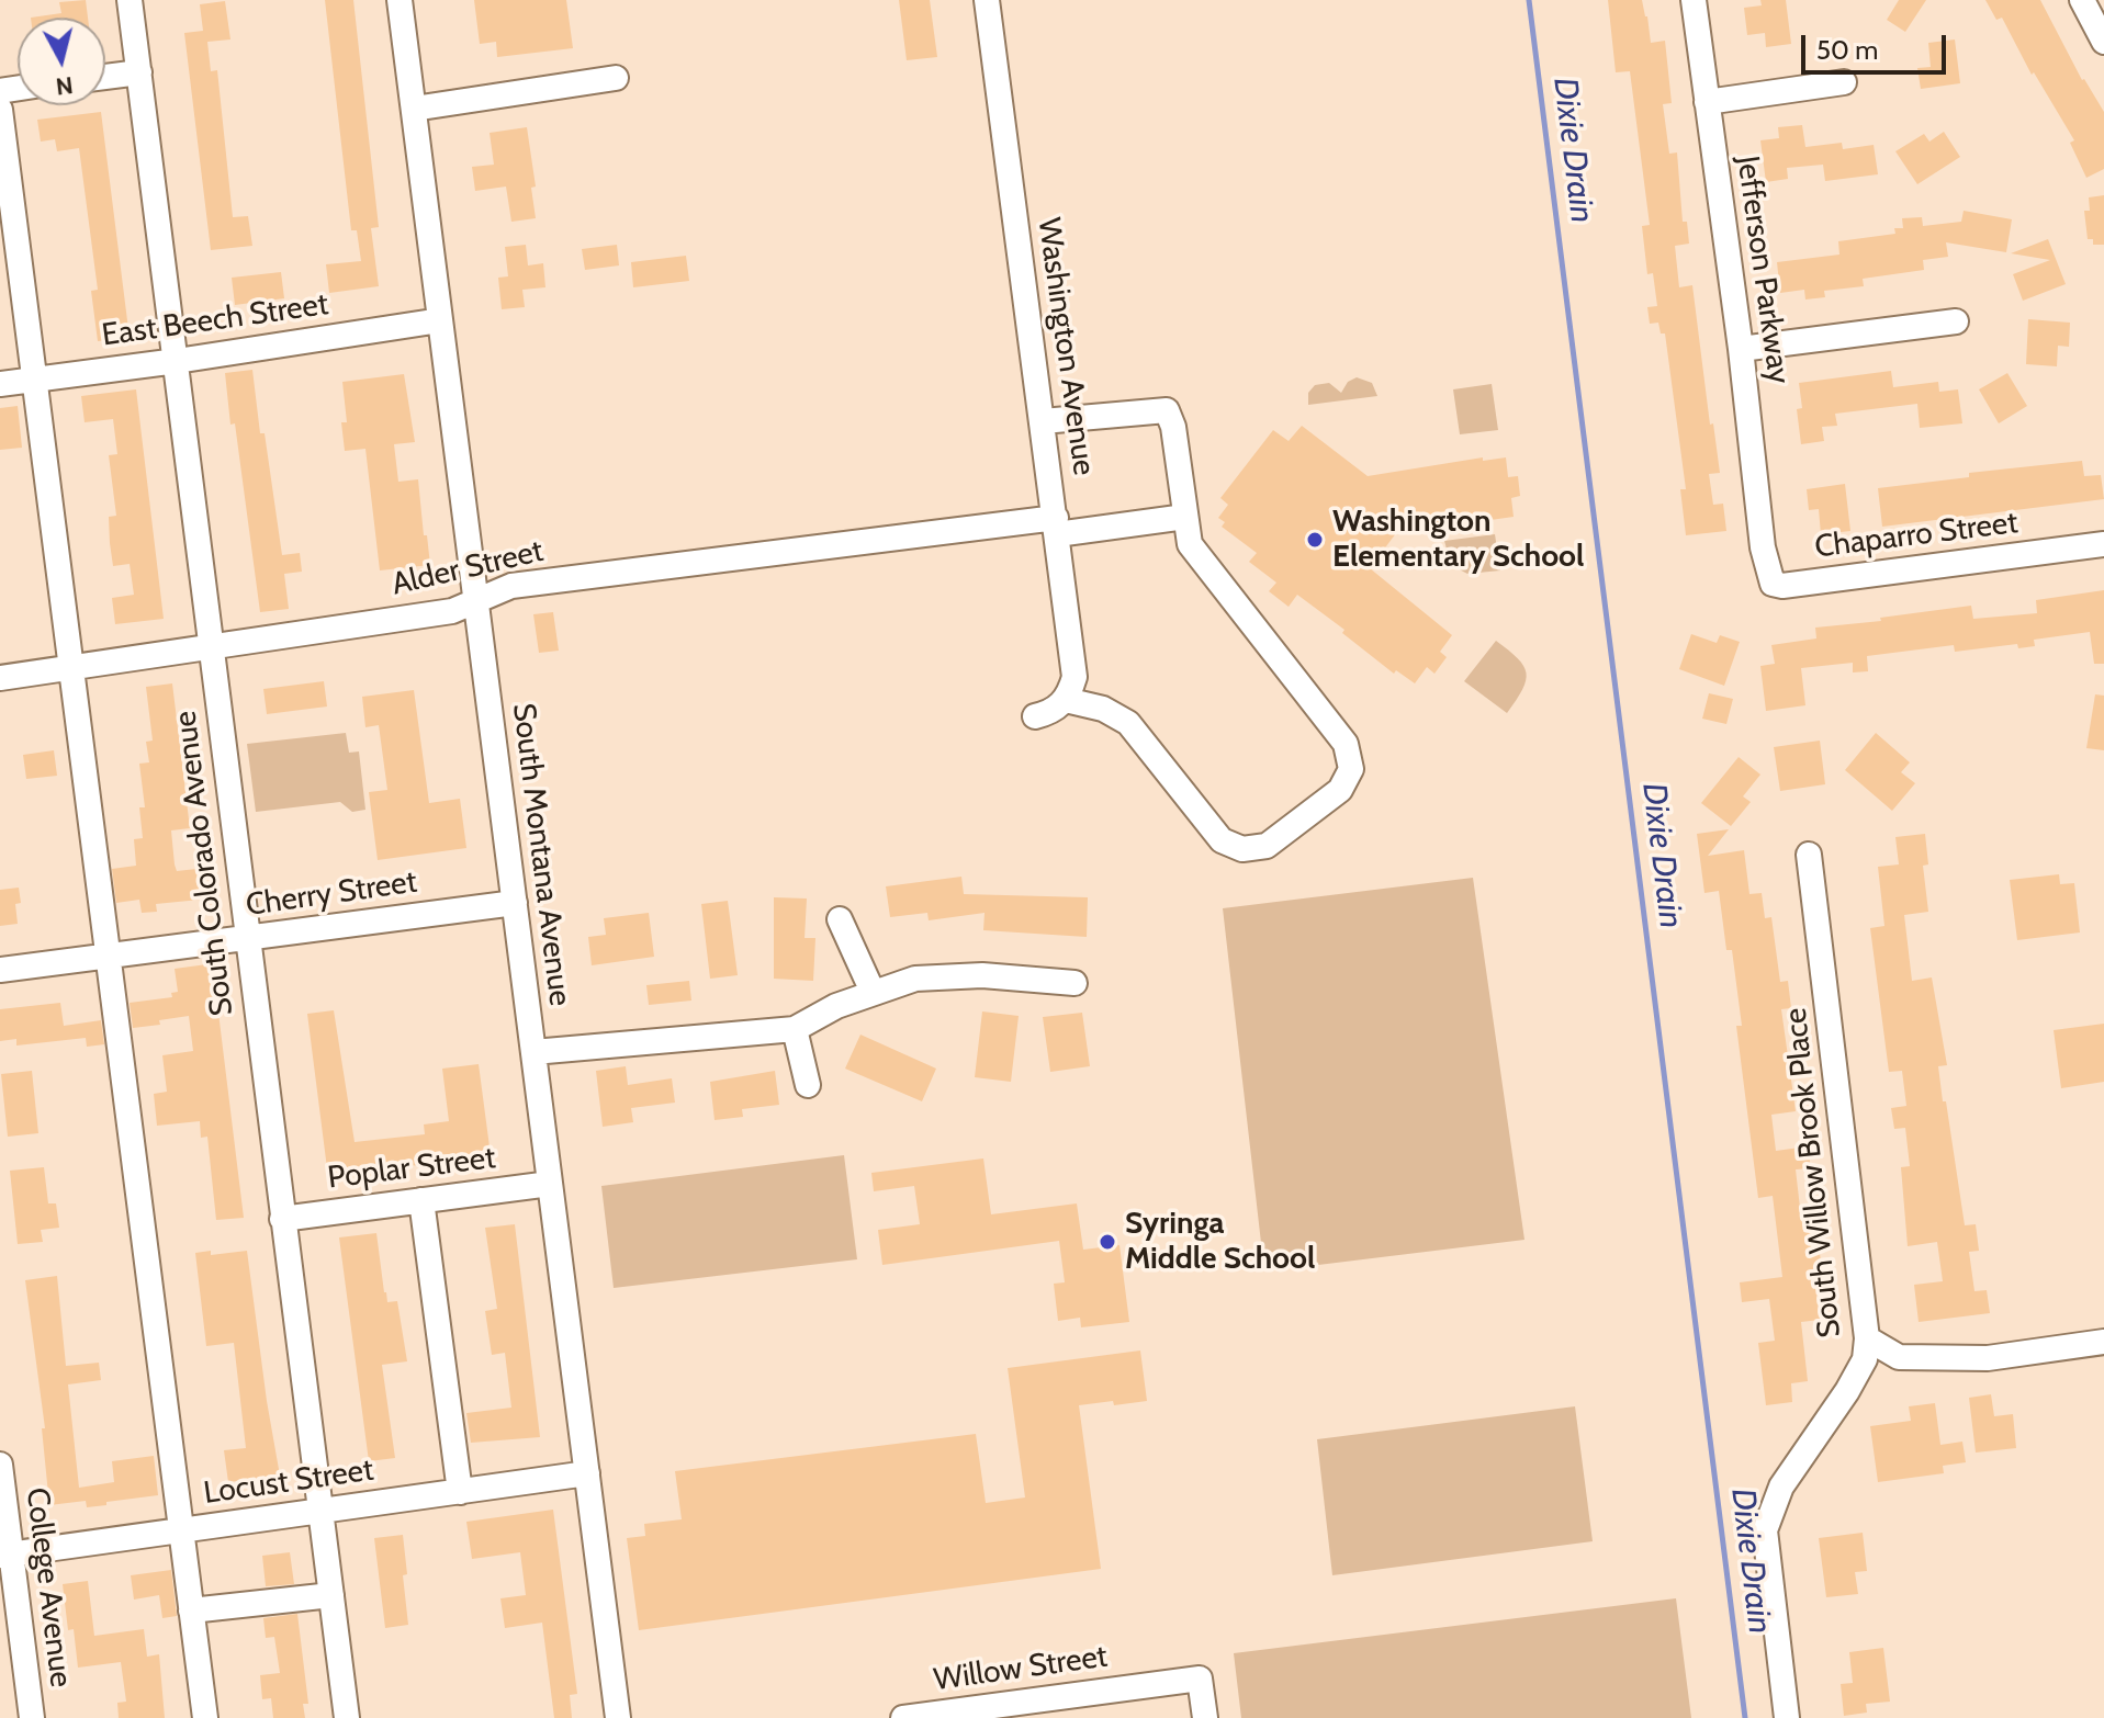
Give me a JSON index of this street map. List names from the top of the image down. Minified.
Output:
{"streets":{"street":["Jefferson Parkway","East Beech Street","Washington Avenue","Chaparro Street","Alder Street","South Montana Avenue","South Colorado Avenue","Cherry Street","Poplar Street","South Willow Brook Place","Locust Street","College Avenue","Willow Street"]},"crossings":[["Jefferson Parkway","Chaparro Street"],["East Beech Street","South Montana Avenue"],["East Beech Street","South Colorado Avenue"],["Washington Avenue","Alder Street"],["Alder Street","South Montana Avenue"],["Alder Street","South Colorado Avenue"],["South Montana Avenue","Cherry Street"],["South Montana Avenue","Poplar Street"],["South Montana Avenue","Locust Street"],["South Colorado Avenue","Cherry Street"],["South Colorado Avenue","Poplar Street"],["South Colorado Avenue","Locust Street"],["Locust Street","College Avenue"]],"water":["Dixie Drain"],"places":["Washington Elementary School","Syringa Middle School"],"scale_bar":"50 m","north":"bottom"}
